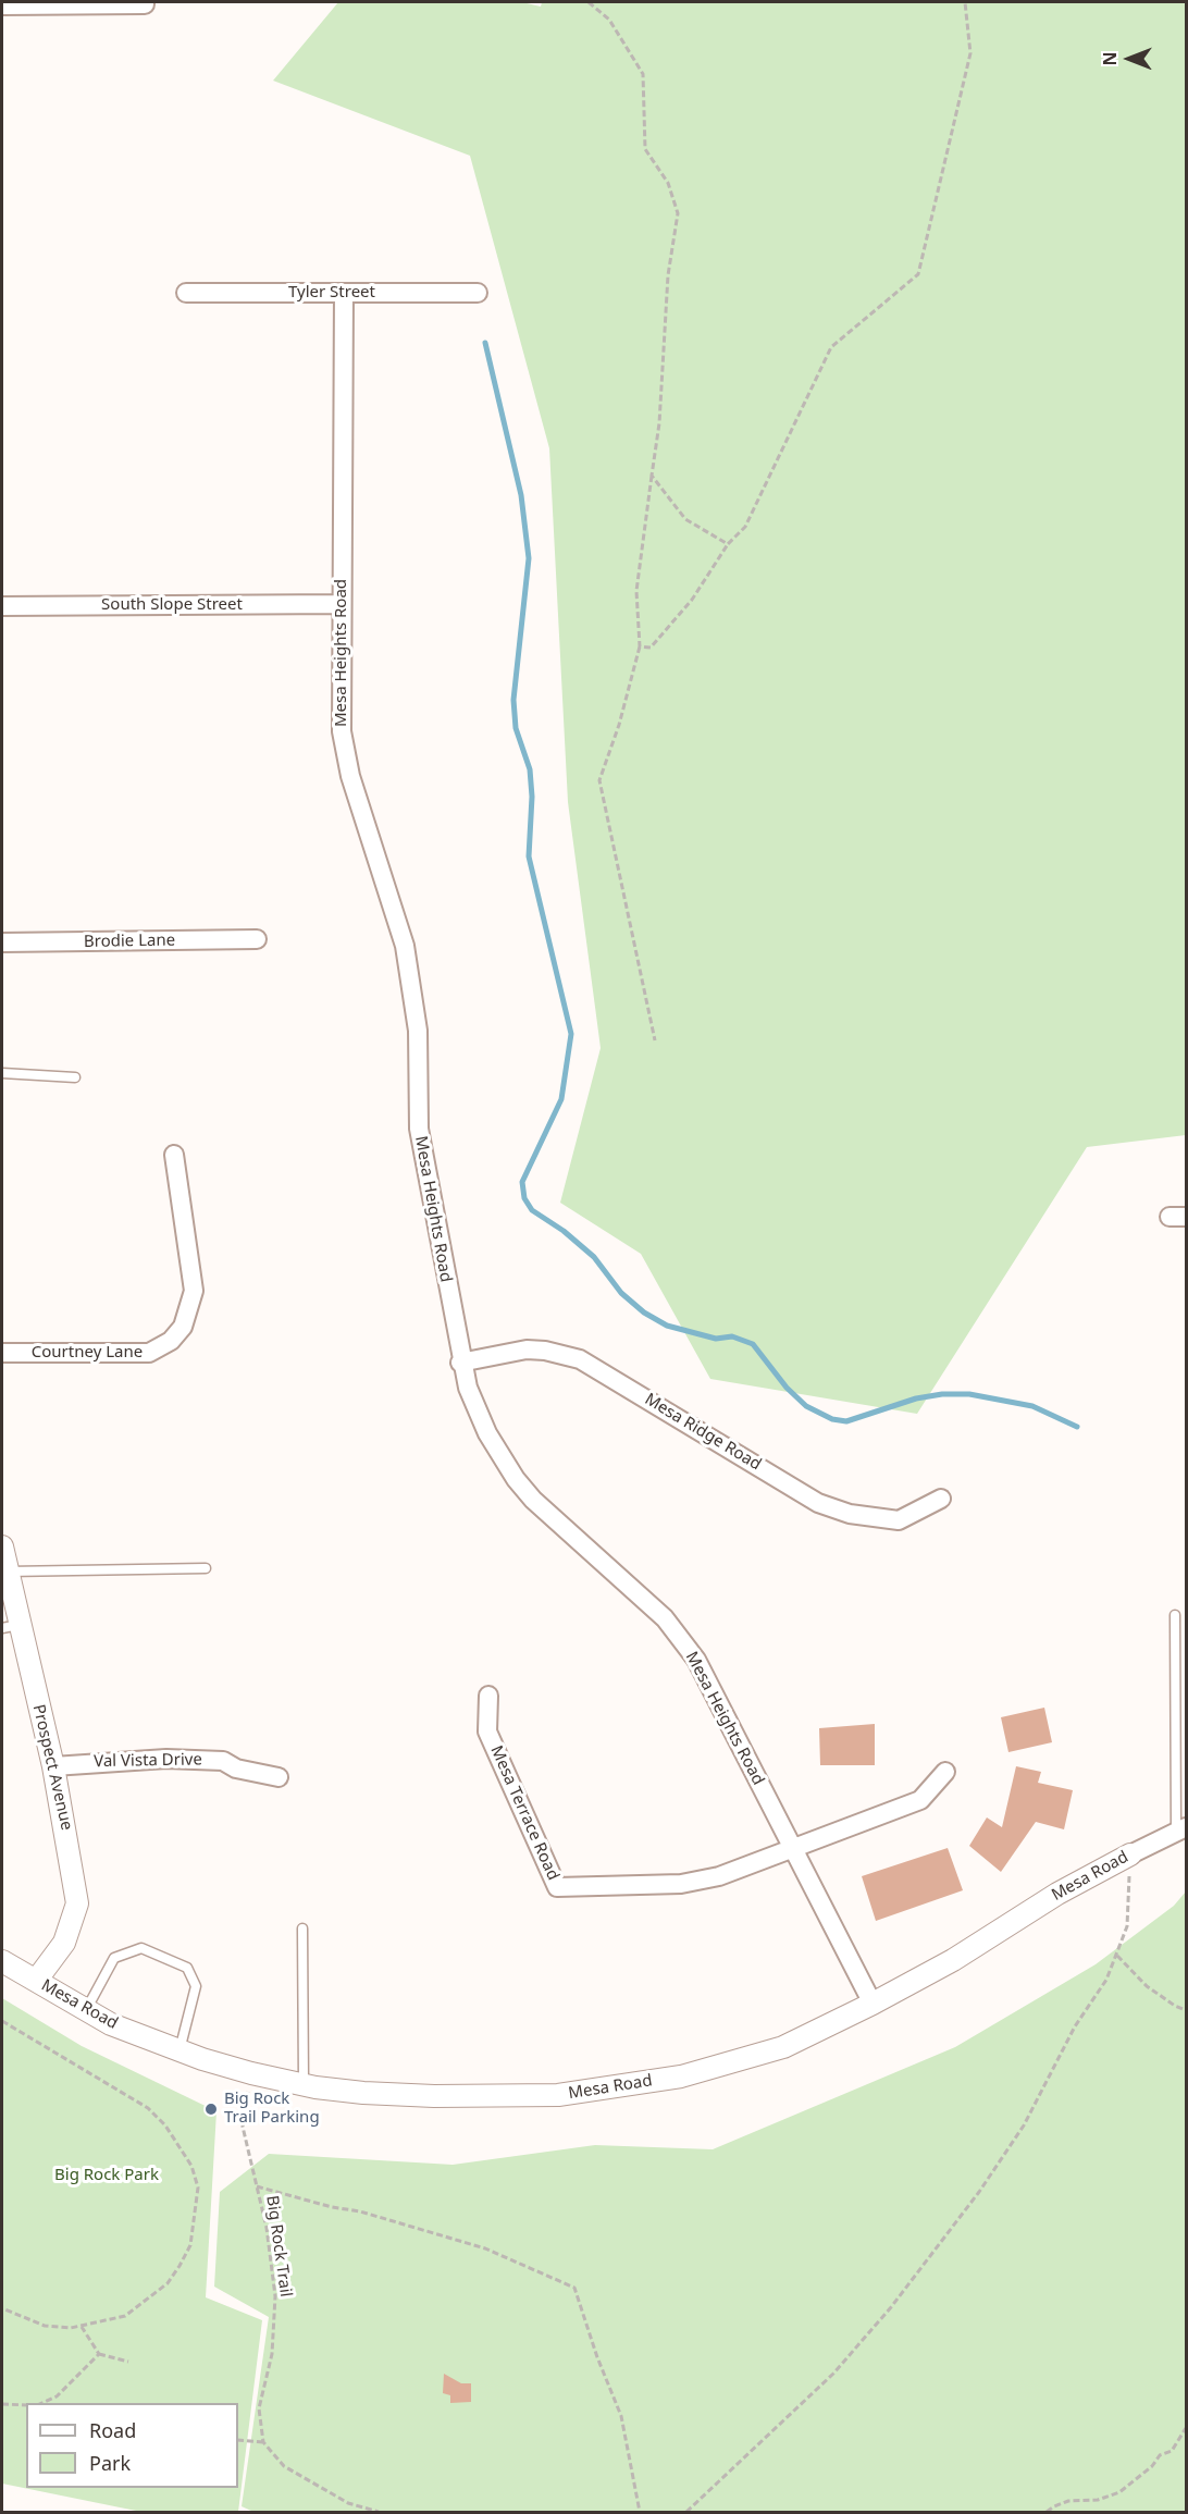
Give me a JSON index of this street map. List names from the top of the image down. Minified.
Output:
{"streets":{"street":["Tyler Street","South Slope Street","Mesa Heights Road","Brodie Lane","Courtney Lane","Mesa Ridge Road","Val Vista Drive","Prospect Avenue","Mesa Terrace Road","Mesa Road"],"path":["Big Rock Trail"]},"crossings":[["Tyler Street","Mesa Heights Road"],["South Slope Street","Mesa Heights Road"],["Mesa Heights Road","Mesa Ridge Road"],["Mesa Heights Road","Mesa Terrace Road"],["Mesa Heights Road","Mesa Road"],["Val Vista Drive","Prospect Avenue"],["Prospect Avenue","Mesa Road"],["Mesa Road","Big Rock Trail"]],"parks":["Big Rock Park"],"places":["Big Rock Trail Parking"],"legend":["Road","Park"],"north":"left"}
